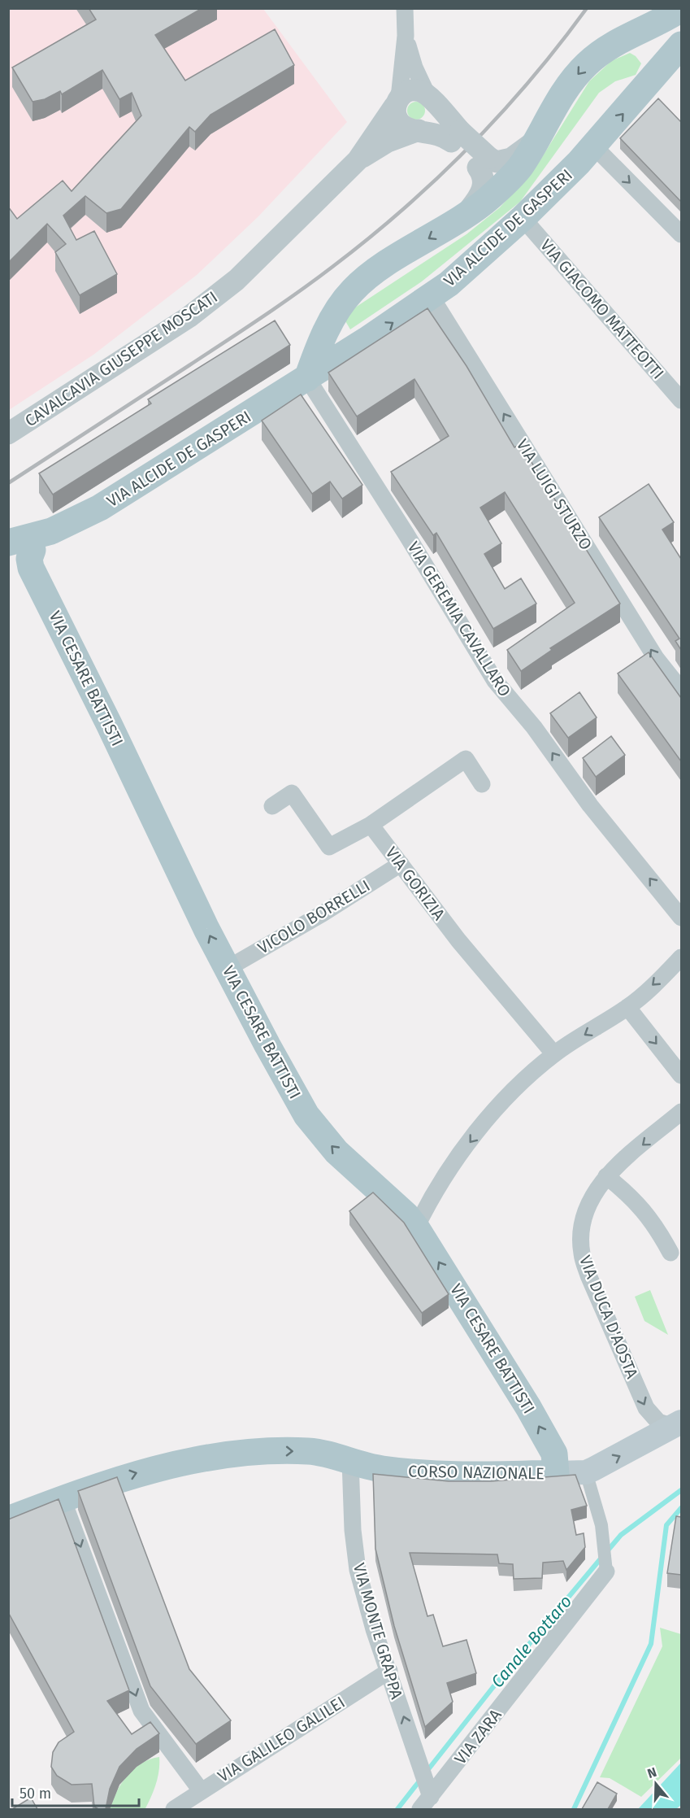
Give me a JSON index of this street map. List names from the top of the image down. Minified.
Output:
{"streets":{"main road":["VIA ALCIDE DE GASPERI","VIA CESARE BATTISTI","CORSO NAZIONALE"],"street":["VIA GIACOMO MATTEOTTI","CAVALCAVIA GIUSEPPE MOSCATI","VIA LUIGI STURZO","VIA GEREMIA CAVALLARO","VIA GORIZIA","VICOLO BORRELLI","VIA DUCA D'AOSTA","VIA MONTE GRAPPA","VIA ZARA","VIA GALILEO GALILEI"]},"crossings":[["VIA ALCIDE DE GASPERI","VIA GIACOMO MATTEOTTI"],["VIA ALCIDE DE GASPERI","VIA LUIGI STURZO"],["VIA ALCIDE DE GASPERI","VIA GEREMIA CAVALLARO"],["VIA ALCIDE DE GASPERI","VIA CESARE BATTISTI"],["VIA CESARE BATTISTI","VICOLO BORRELLI"],["VIA CESARE BATTISTI","CORSO NAZIONALE"],["VIA GORIZIA","VICOLO BORRELLI"],["VIA DUCA D'AOSTA","CORSO NAZIONALE"],["CORSO NAZIONALE","VIA MONTE GRAPPA"],["VIA MONTE GRAPPA","VIA ZARA"],["VIA MONTE GRAPPA","VIA GALILEO GALILEI"]],"one_way":["VIA LUIGI STURZO","VIA GEREMIA CAVALLARO","VIA CESARE BATTISTI","VIA DUCA D'AOSTA","CORSO NAZIONALE","VIA MONTE GRAPPA"],"water":["Canale Bottaro"],"scale_bar":"50 m","north":"top"}
